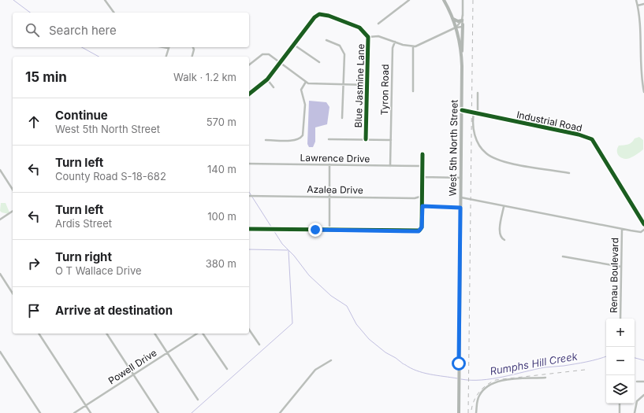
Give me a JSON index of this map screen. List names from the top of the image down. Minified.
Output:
{"streets":{"main road":["West 5th North Street"],"street":["Blue Jasmine Lane","Tyron Road","Industrial Road","Lawrence Drive","Azalea Drive","Renau Boulevard","Powell Drive"]},"crossings":[["Tyron Road","Lawrence Drive"],["Industrial Road","West 5th North Street"]],"water":["Rumphs Hill Creek"],"page":{"search":"Search here","heading":["15 min","Walk · 1.2 km"],"list":[["Continue","West 5th North Street","570 m"],["Turn left","County Road S-18-682","140 m"],["Turn left","Ardis Street","100 m"],["Turn right","O T Wallace Drive","380 m"],"Arrive at destination"],"map_buttons":["+","−"]}}
